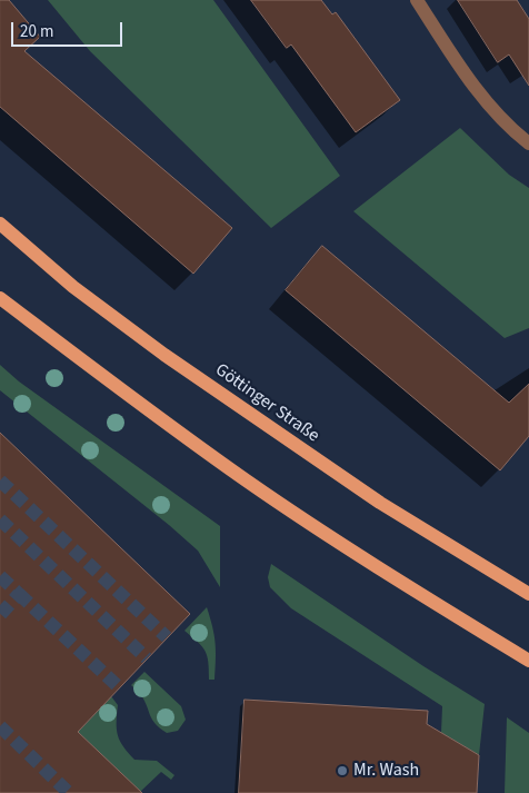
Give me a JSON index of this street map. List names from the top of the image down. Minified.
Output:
{"streets":{"main road":["Göttinger Straße"]},"places":["Mr. Wash"],"scale_bar":"20 m"}
